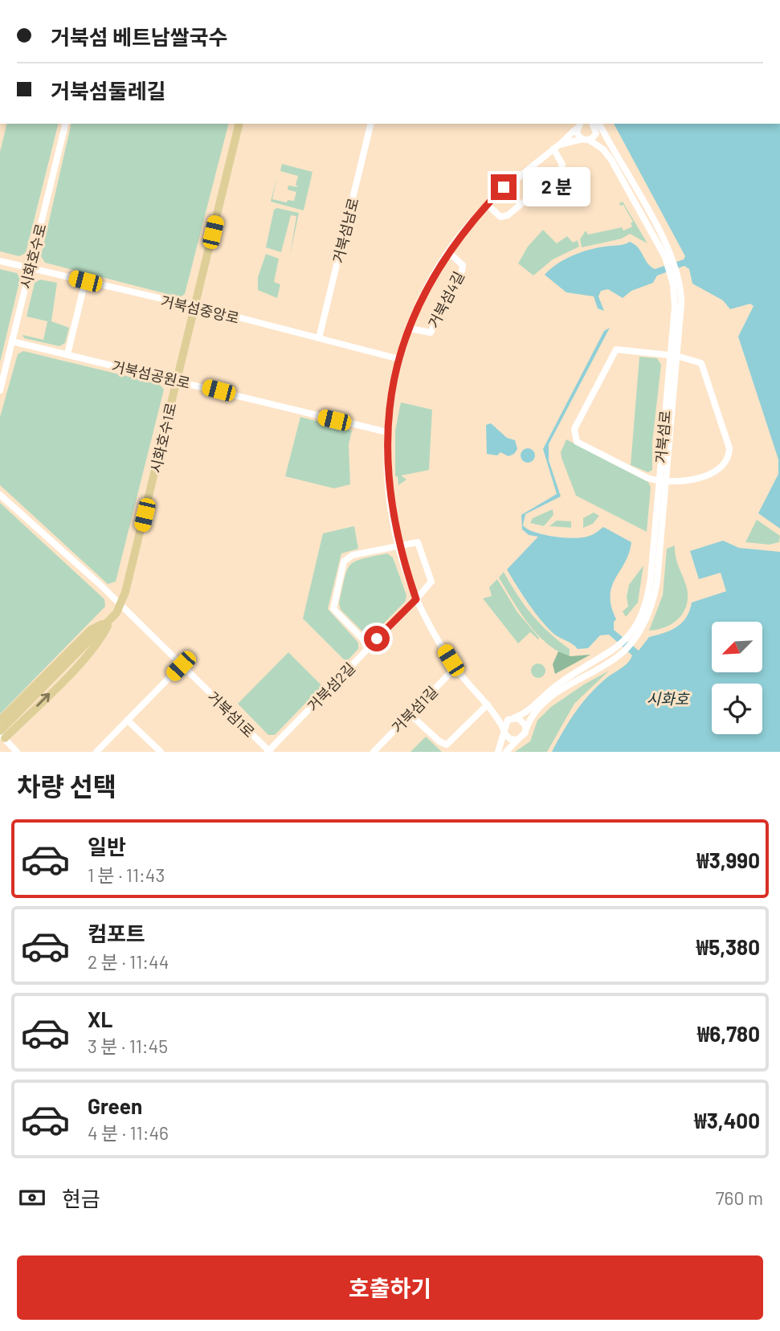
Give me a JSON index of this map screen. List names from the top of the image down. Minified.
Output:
{"streets":{"main road":["시화호수1로"],"street":["거북섬남로","시화호수로","거북섬4길","거북섬중앙로","거북섬공원로","거북섬로","거북섬2길","거북섬1길","거북섬1로"]},"crossings":[["거북섬남로","거북섬중앙로"],["시화호수로","거북섬중앙로"],["시화호수로","거북섬공원로"],["거북섬중앙로","시화호수1로"],["거북섬공원로","시화호수1로"],["시화호수1로","거북섬1로"],["거북섬2길","거북섬1로"]],"water":["시화호"],"north":"bottom left","page":{"banner":["거북섬 베트남쌀국수","거북섬둘레길"],"bubble":"2 분","heading":"차량 선택","list":[{"name":"일반","note":"1 분 · 11:43","value":"₩3,990"},{"name":"컴포트","note":"2 분 · 11:44","value":"₩5,380"},{"name":"XL","note":"3 분 · 11:45","value":"₩6,780"},{"name":"Green","note":"4 분 · 11:46","value":"₩3,400"}],"pay":["현금","760 m"],"buttons":"호출하기"}}
